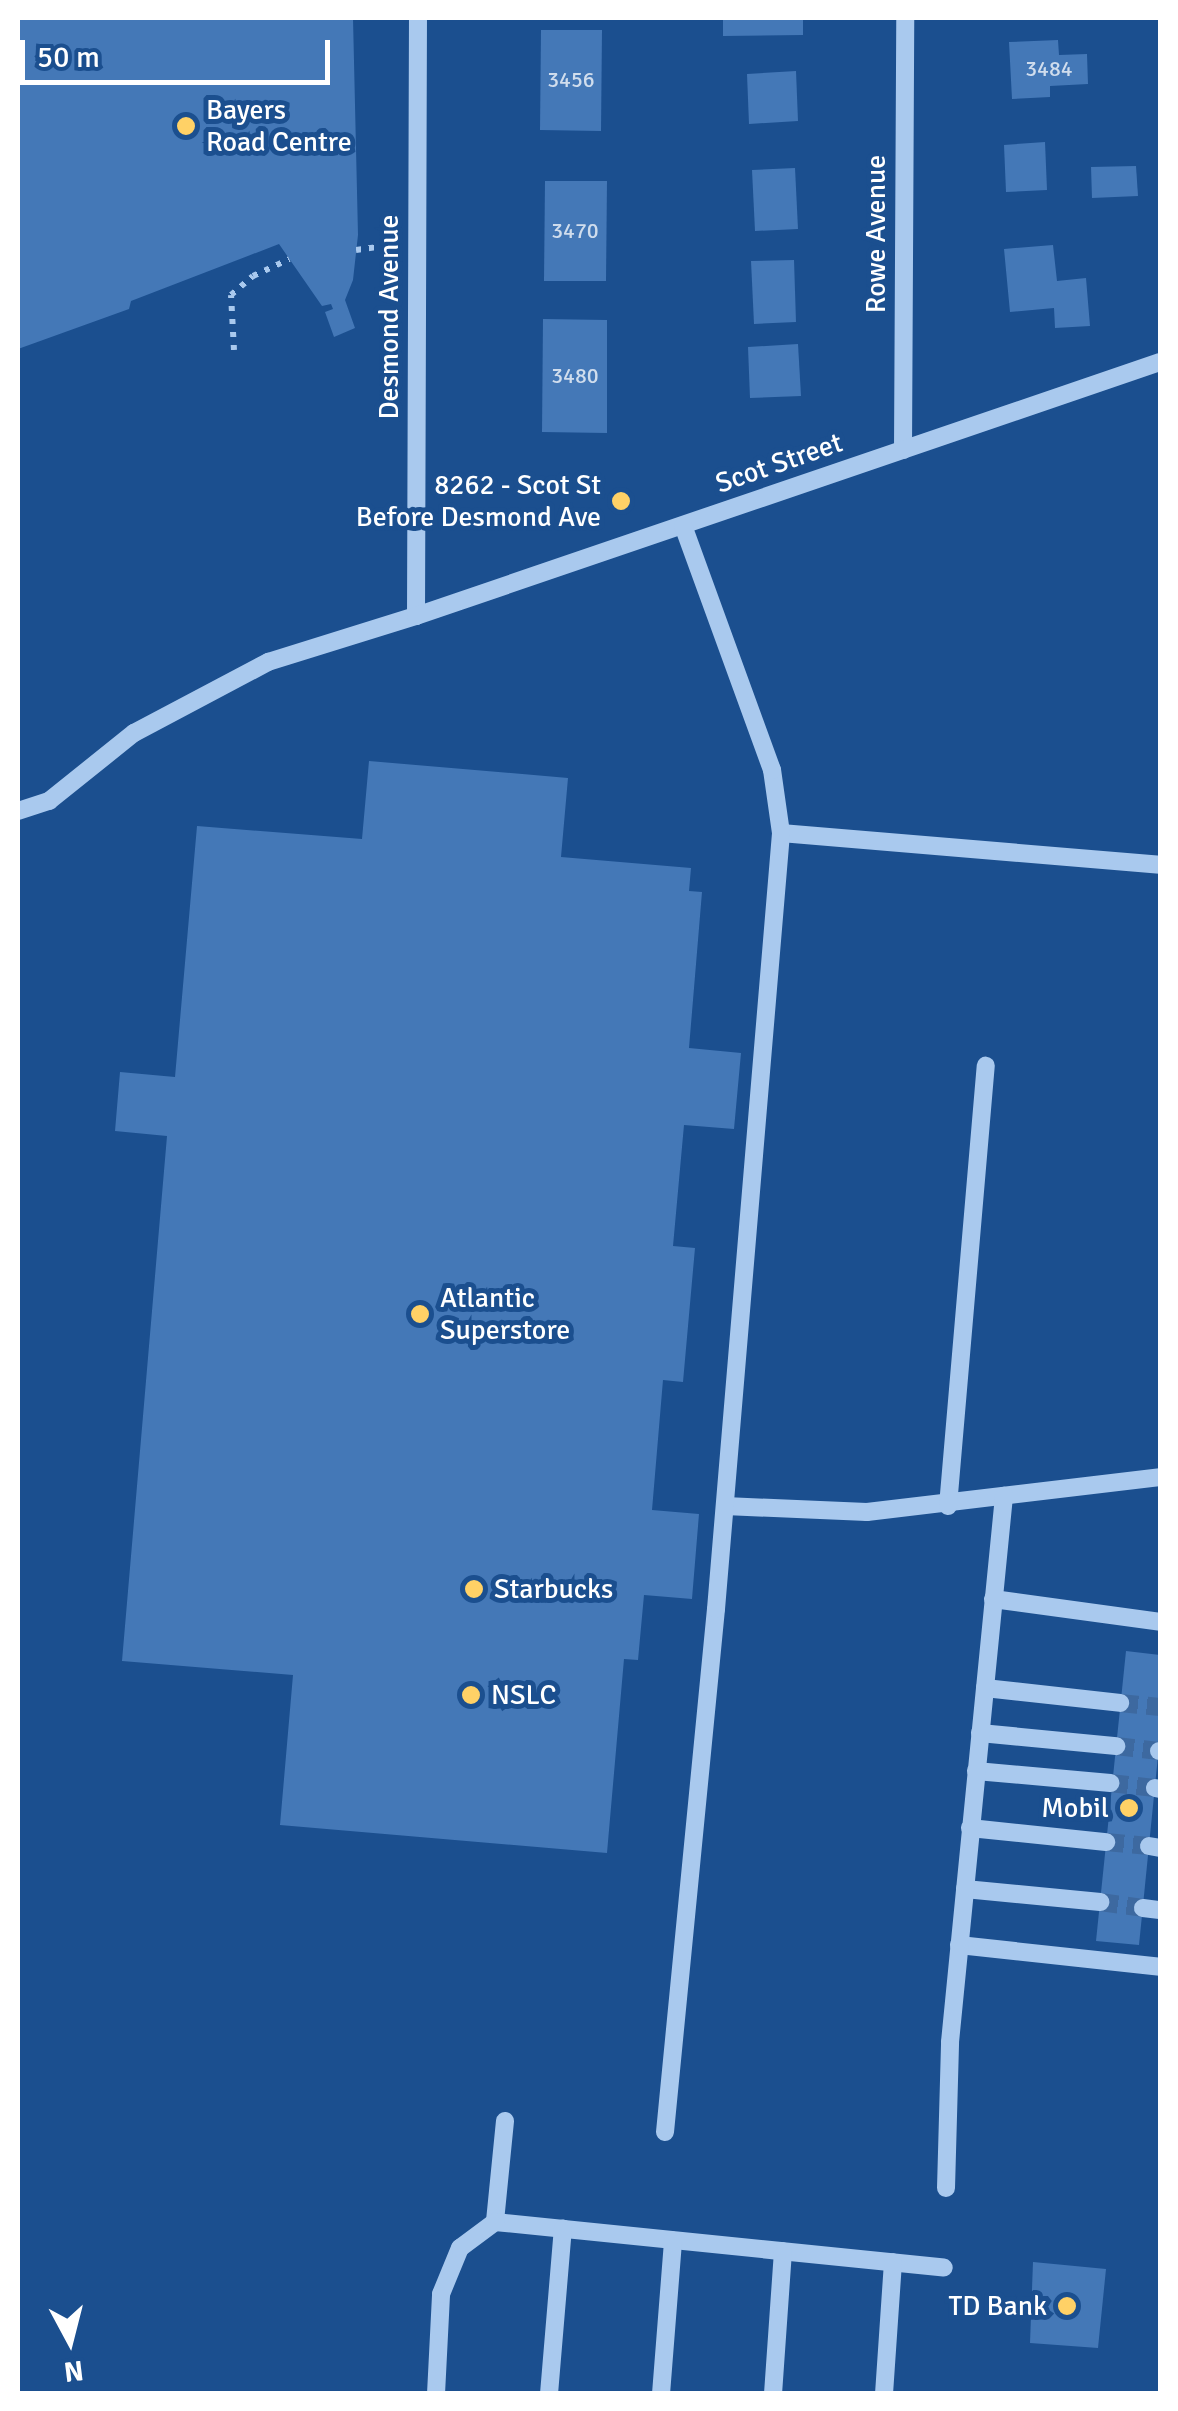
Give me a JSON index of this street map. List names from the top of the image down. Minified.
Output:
{"streets":{"street":["Rowe Avenue","Desmond Avenue","Scot Street"]},"crossings":[["Rowe Avenue","Scot Street"],["Desmond Avenue","Scot Street"]],"places":["Bayers Road Centre","8262 - Scot St Before Desmond Ave","Atlantic Superstore","Starbucks","NSLC","Mobil","TD Bank"],"house_numbers":["3484","3456","3470","3480"],"scale_bar":"50 m","north":"bottom"}
